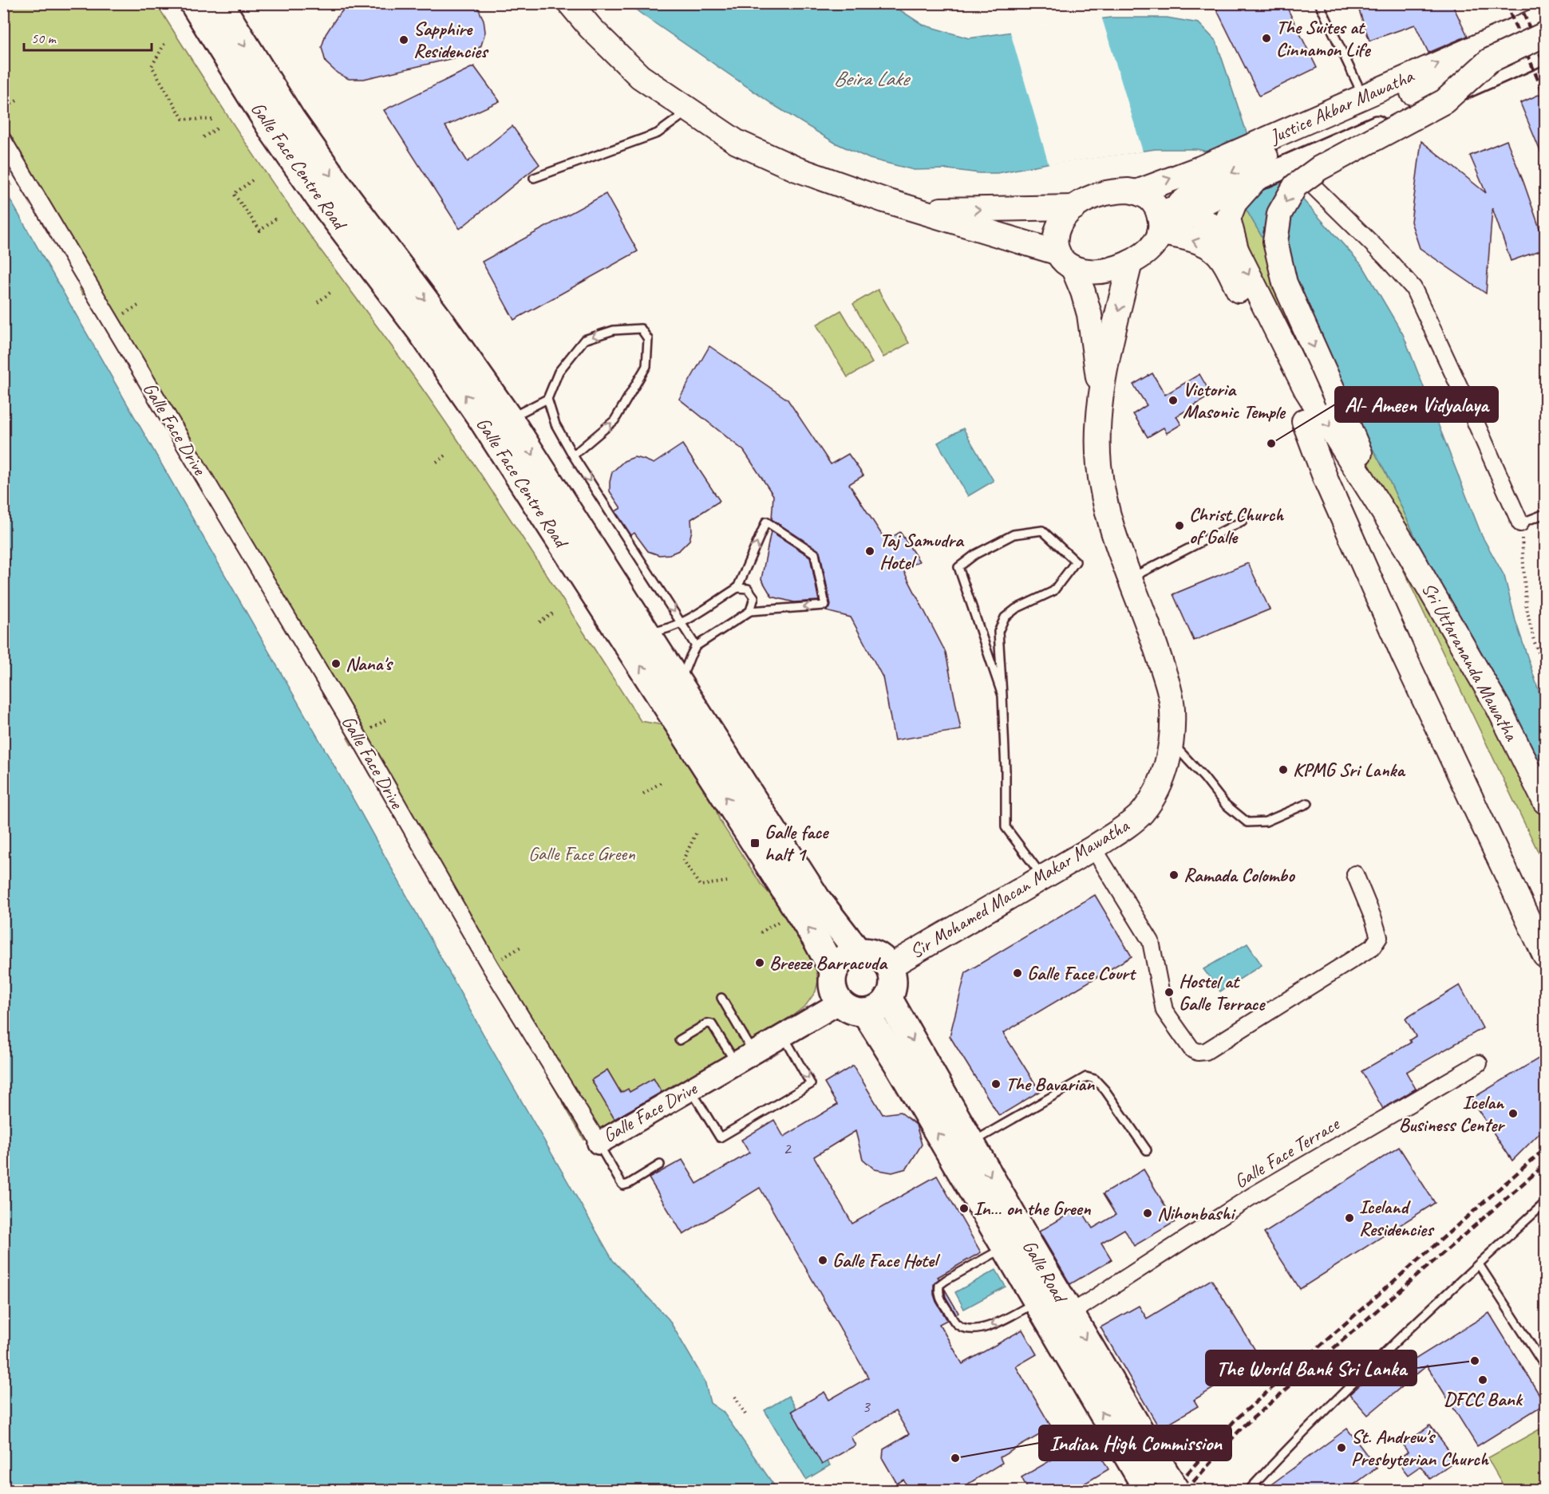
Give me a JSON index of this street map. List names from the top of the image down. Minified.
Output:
{"streets":{"highway":["Galle Face Centre Road","Galle Road"],"main road":["Justice Akbar Mawatha","Sri Uttarananda Mawatha","Sir Mohamed Macan Makar Mawatha"],"street":["Galle Face Drive","Galle Face Terrace"]},"crossings":[["Justice Akbar Mawatha","Sri Uttarananda Mawatha"],["Justice Akbar Mawatha","Sir Mohamed Macan Makar Mawatha"],["Galle Face Centre Road","Galle Face Drive"],["Galle Face Centre Road","Sir Mohamed Macan Makar Mawatha"],["Galle Face Centre Road","Galle Road"],["Galle Face Drive","Sir Mohamed Macan Makar Mawatha"],["Galle Face Drive","Galle Road"],["Sri Uttarananda Mawatha","Sir Mohamed Macan Makar Mawatha"],["Sir Mohamed Macan Makar Mawatha","Galle Road"],["Galle Face Terrace","Galle Road"]],"water":["Beira Lake"],"parks":["Galle Face Green"],"places":{"other":["The Suites at Cinnamon Life","Sapphire Residencies","Victoria Masonic Temple","Al- Ameen Vidyalaya","Christ Church of Galle","Taj Samudra Hotel","Nana's","KPMG Sri Lanka","Ramada Colombo","Breeze Barracuda","Galle Face Court","Hostel at Galle Terrace","The Bavarian","Icelan Business Center","In… on the Green","Nihonbashi","Iceland Residencies","Galle Face Hotel","The World Bank Sri Lanka","DFCC Bank","St. Andrew's Presbyterian Church","Indian High Commission"],"transit":["Galle face halt 1"]},"house_numbers":["2","3"],"scale_bar":"50 m"}
